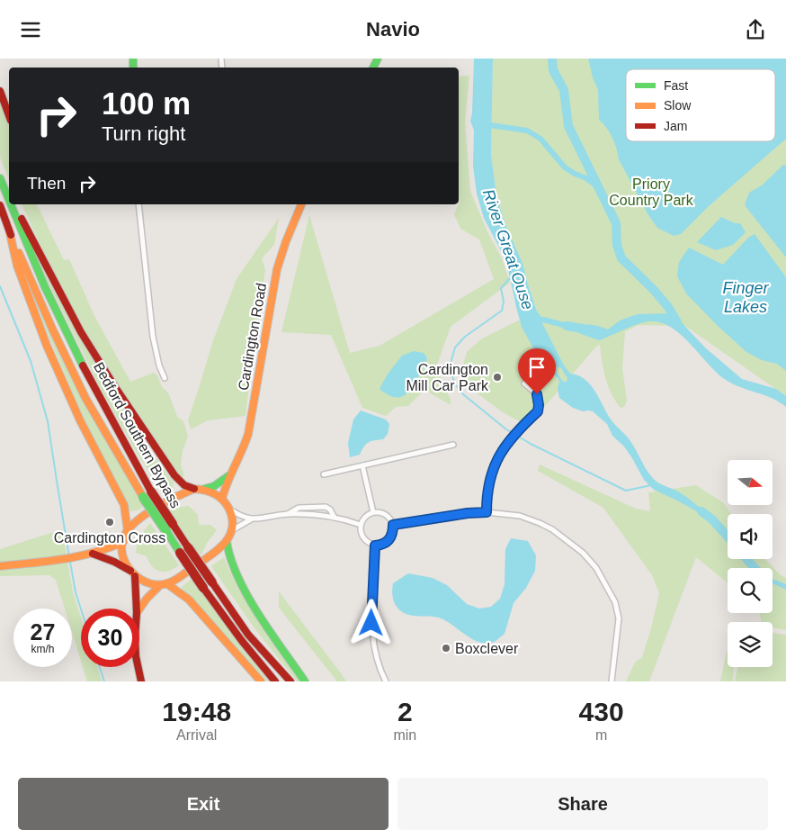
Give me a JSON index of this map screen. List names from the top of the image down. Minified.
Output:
{"streets":{"main road":["Cardington Road","Bedford Southern Bypass"]},"water":["River Great Ouse","Finger Lakes"],"parks":["Priory Country Park"],"places":["Cardington Mill Car Park","Cardington Cross","Boxclever"],"legend":["Fast","Slow","Jam"],"north":"right","page":{"header":"Navio","turn":["100 m","Turn right"],"then":"Then","speed":"27 km/h","limit":"30","eta":["19:48","Arrival","2","min","430","m"],"buttons":["Exit","Share"]}}
